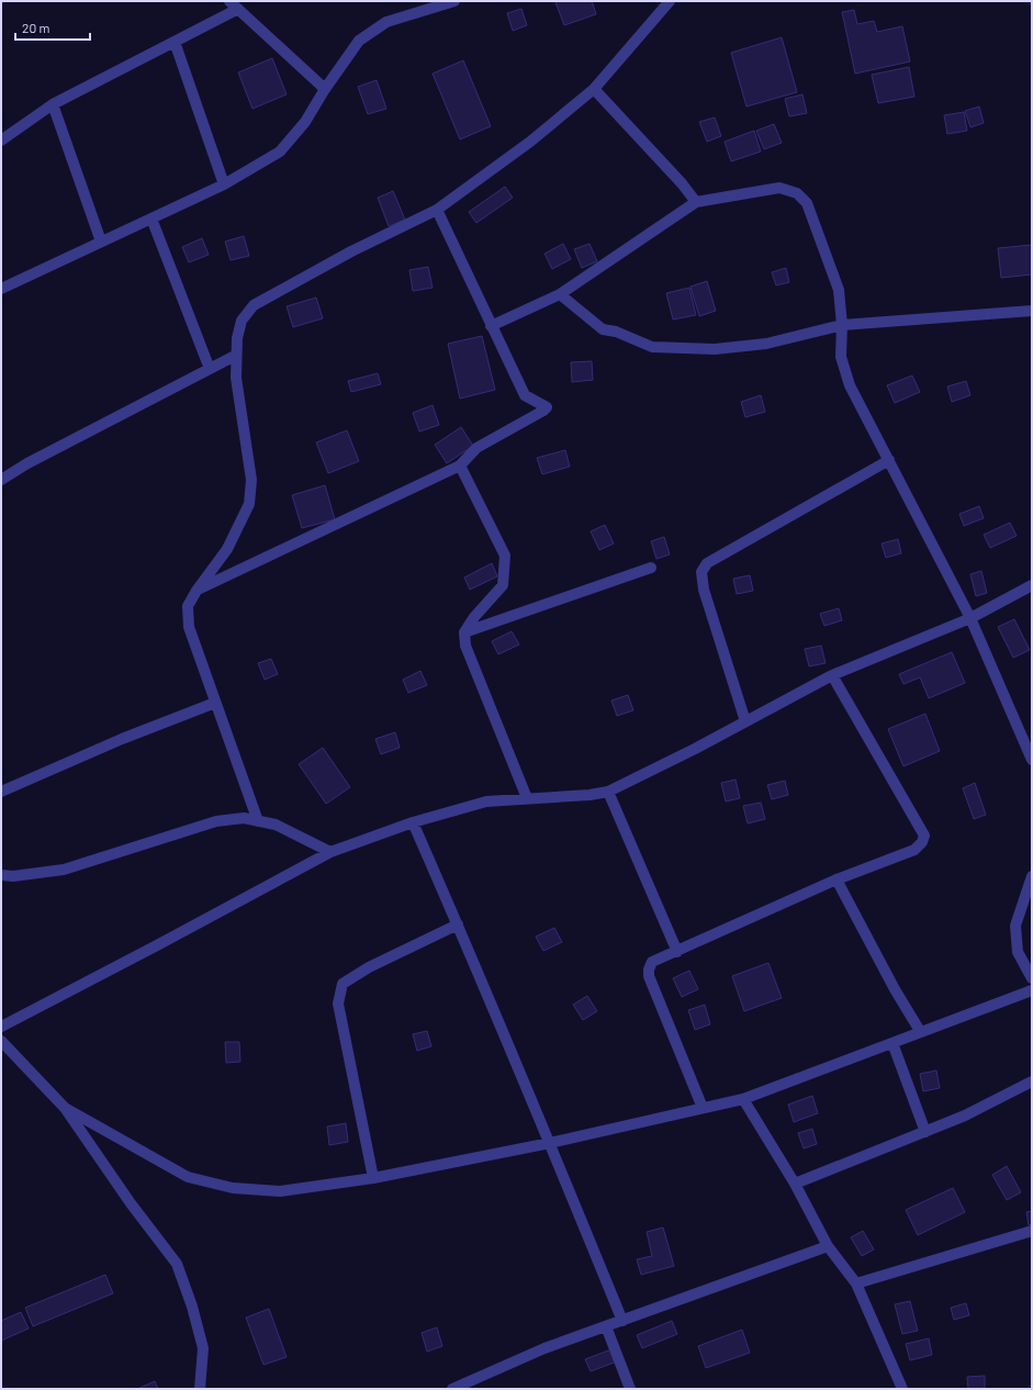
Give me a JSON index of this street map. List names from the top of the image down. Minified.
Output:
{"scale_bar":"20 m"}
